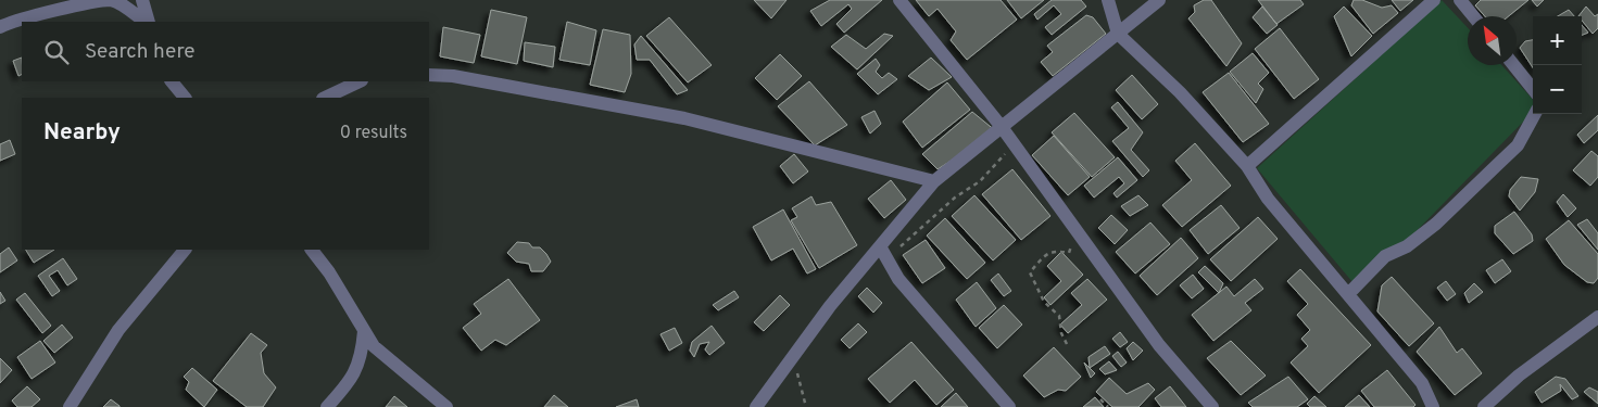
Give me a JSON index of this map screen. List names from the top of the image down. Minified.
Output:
{"north":"top left","page":{"map_buttons":["+","−"],"search":"Search here","heading":["Nearby","0 results"]}}
